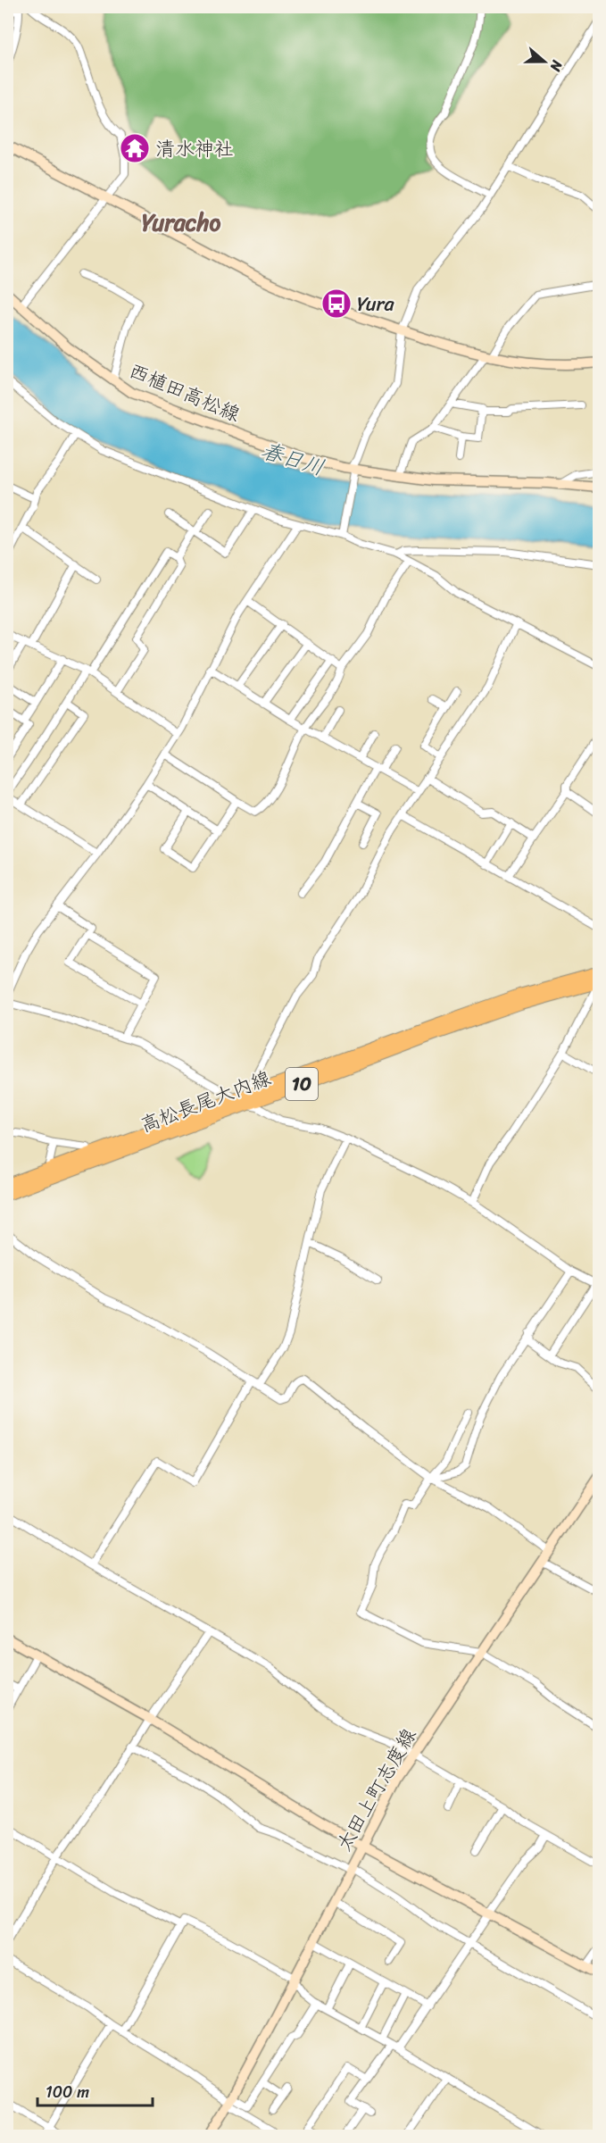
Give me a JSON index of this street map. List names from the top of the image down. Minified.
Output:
{"streets":{"main road":["西植田高松線","10","高松長尾大内線","太田上町志度線"]},"districts":["Yuracho"],"water":["春日川"],"places":{"temple":["清水神社"],"bus stop":["Yura"]},"scale_bar":"100 m","north":"right"}
